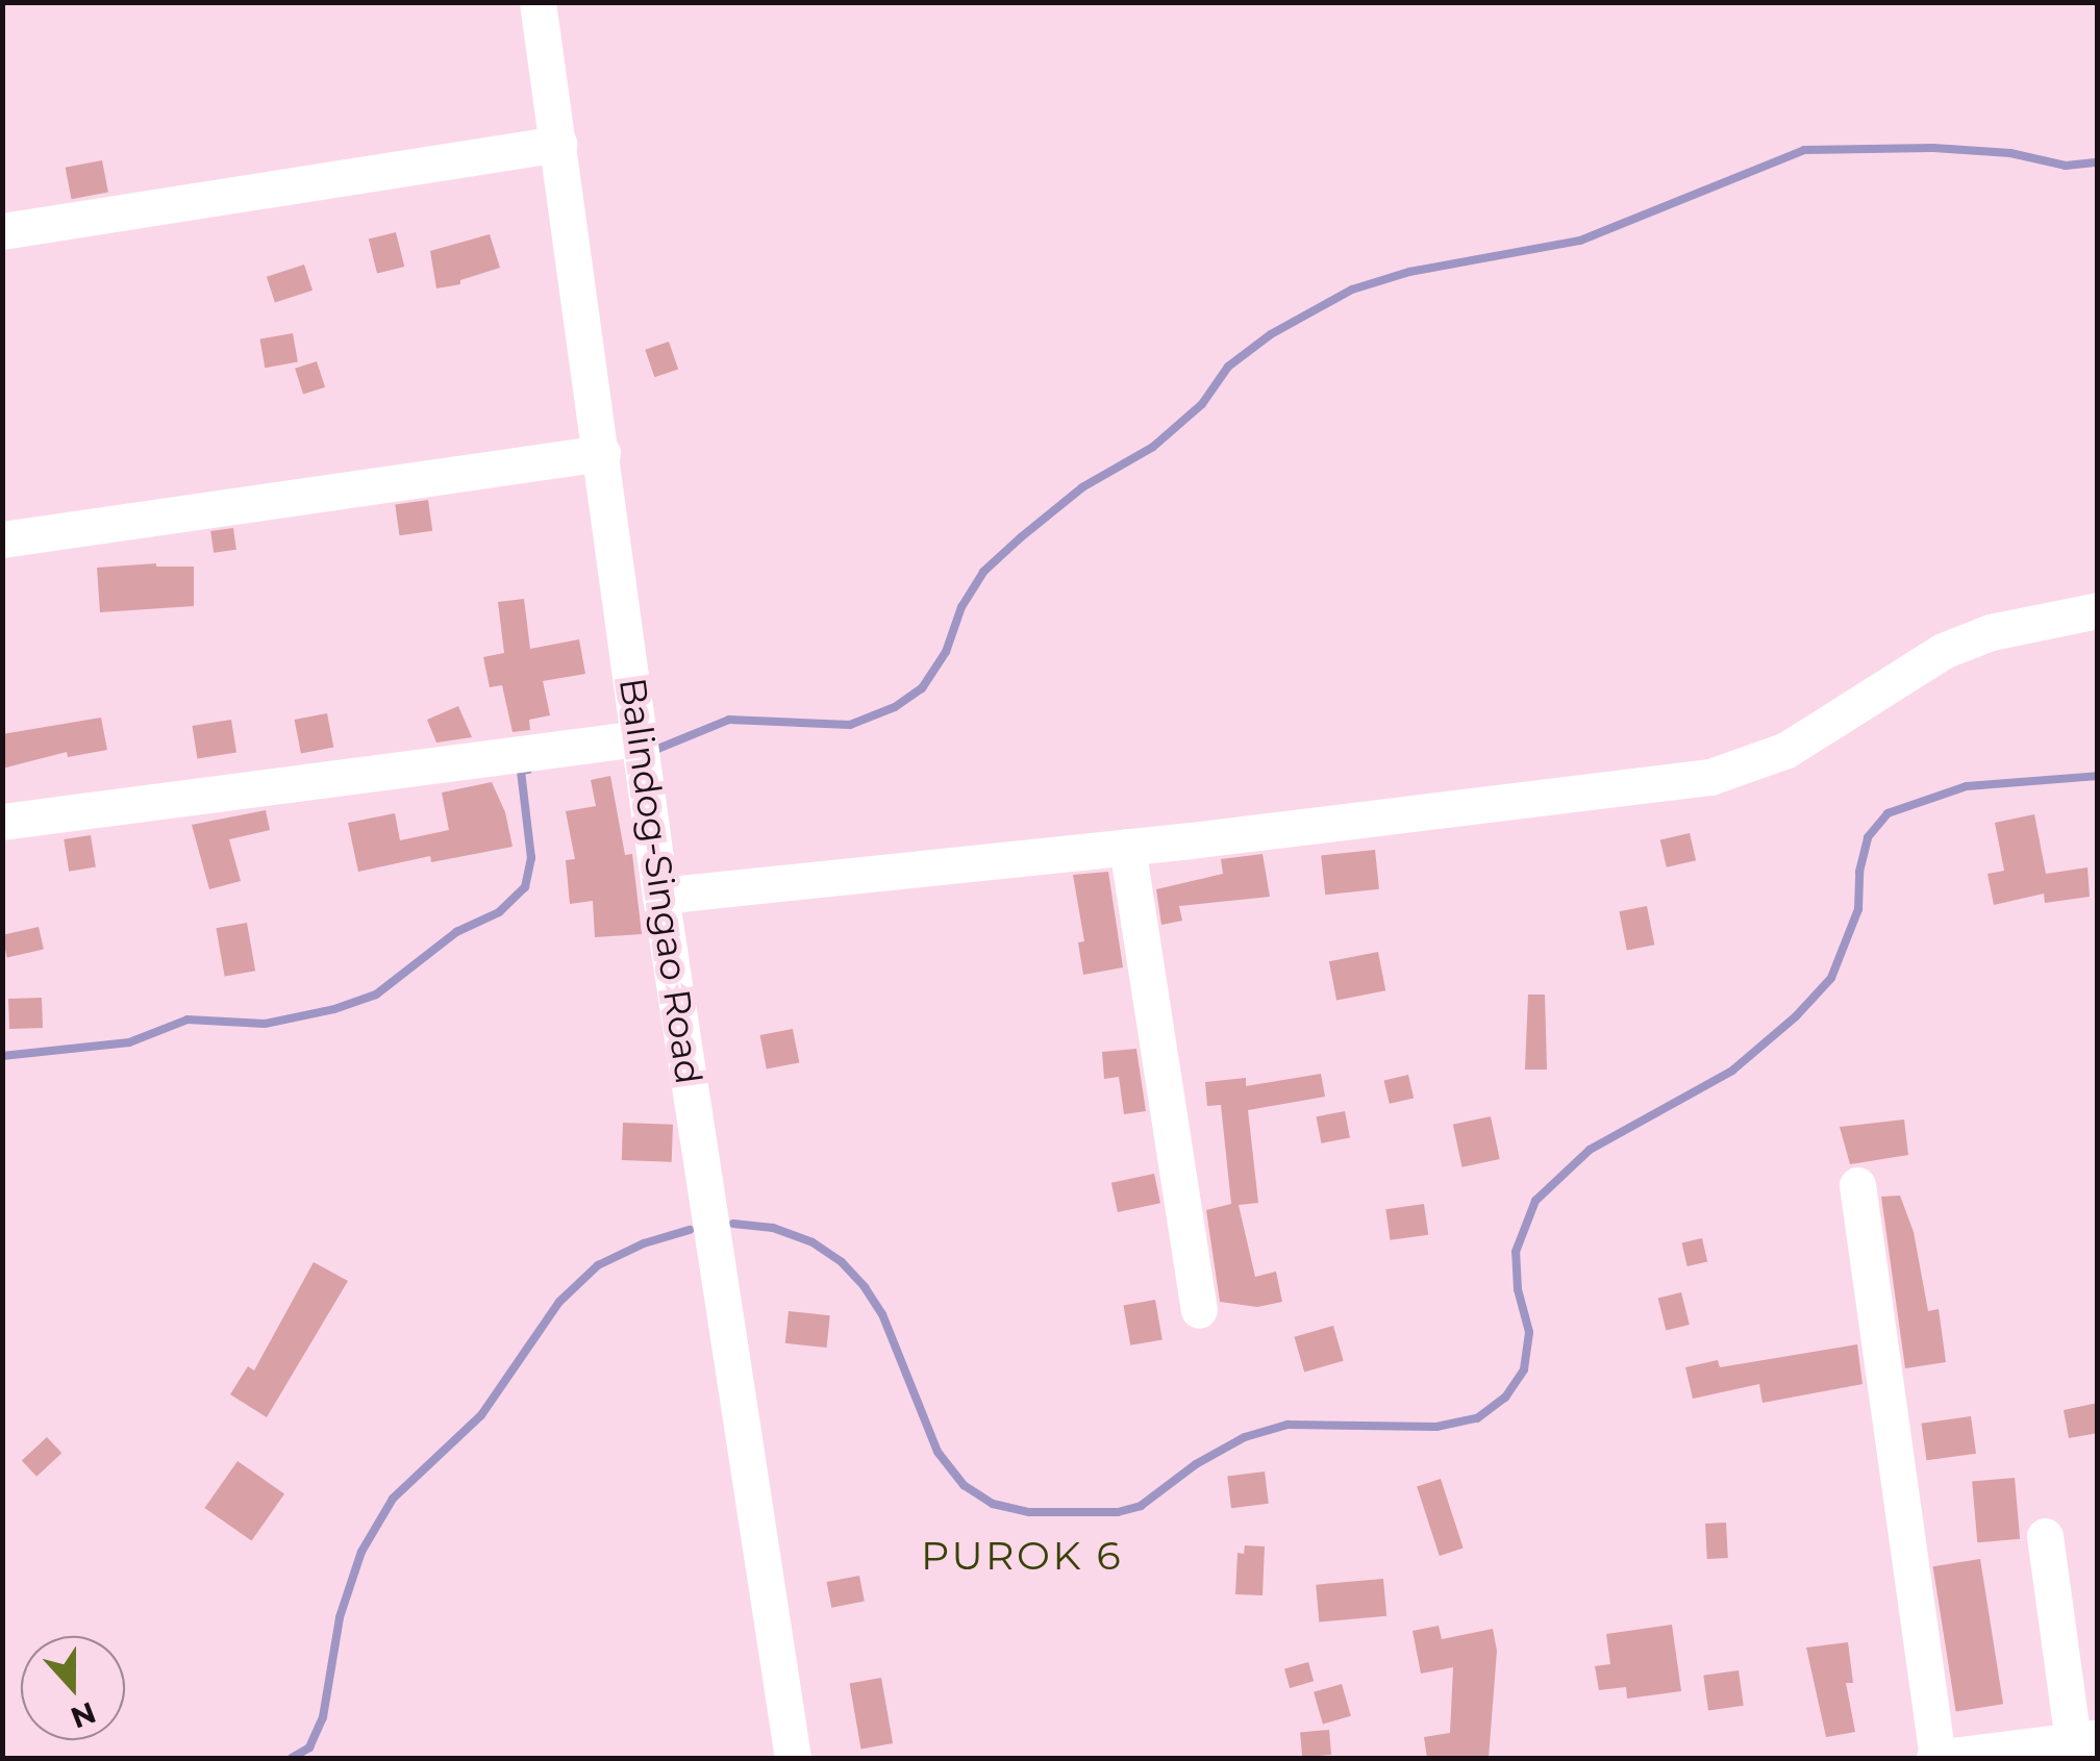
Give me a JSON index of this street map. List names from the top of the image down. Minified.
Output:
{"streets":{"street":["Balindog-Singao Road"]},"districts":["PUROK 6"],"north":"bottom"}
